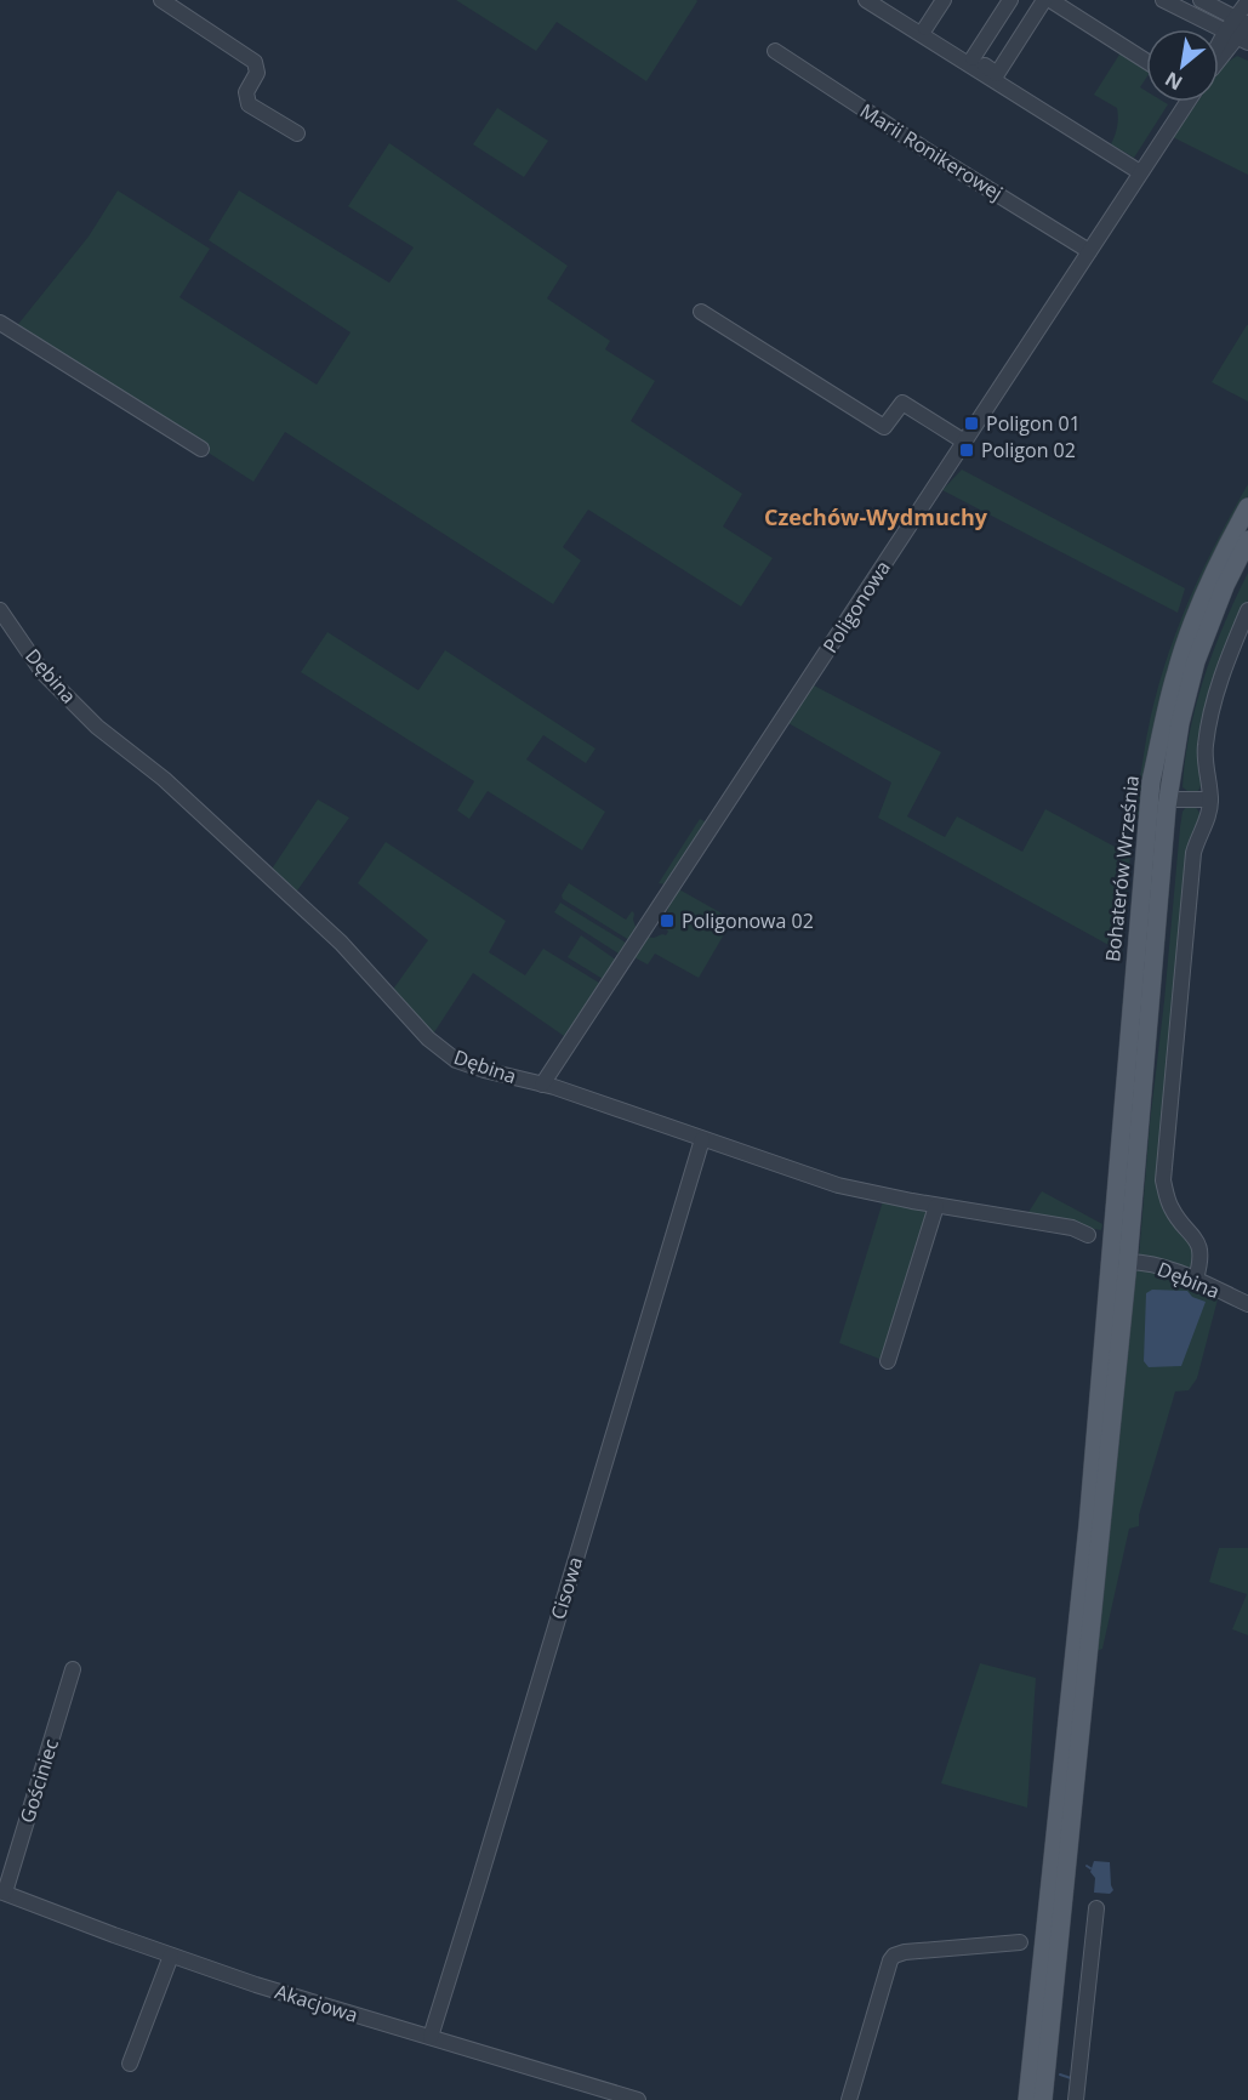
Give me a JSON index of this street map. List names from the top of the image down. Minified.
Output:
{"streets":{"main road":["Bohaterów Września"],"street":["Marii Ronikerowej","Poligonowa","Dębina","Cisowa","Gościniec","Akacjowa"]},"crossings":[["Marii Ronikerowej","Poligonowa"],["Poligonowa","Dębina"],["Dębina","Bohaterów Września"],["Dębina","Cisowa"],["Cisowa","Akacjowa"],["Gościniec","Akacjowa"]],"districts":["Czechów-Wydmuchy"],"places":{"transit":["Poligon 01","Poligon 02","Poligonowa 02"]},"north":"bottom left"}
